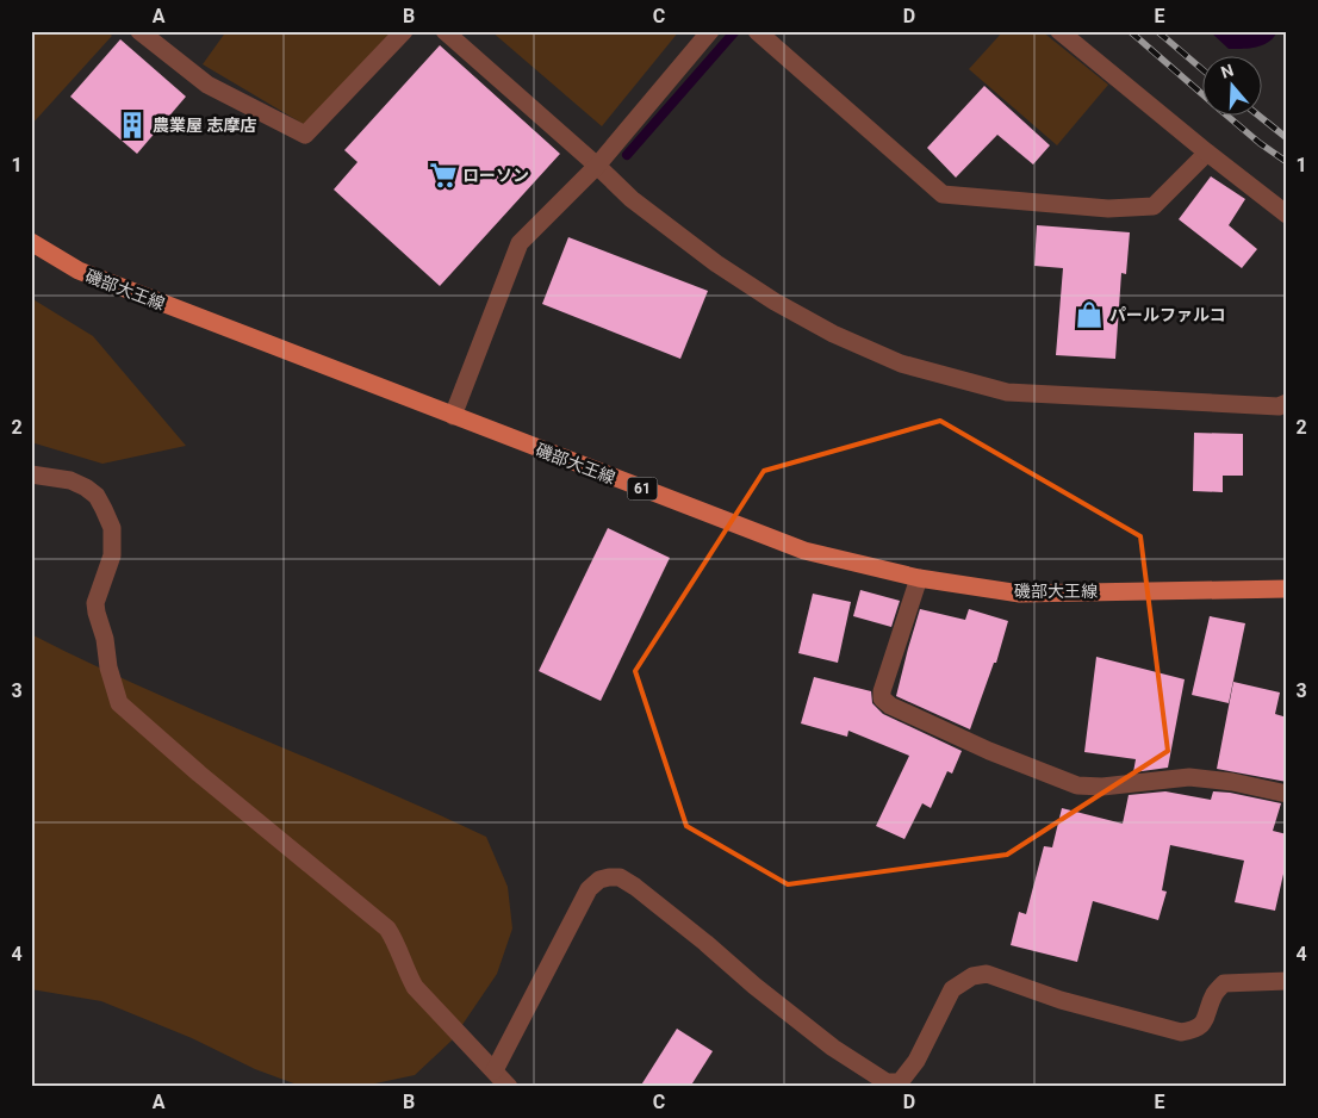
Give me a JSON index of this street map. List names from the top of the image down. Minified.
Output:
{"streets":{"main road":["磯部大王線","61"]},"places":{"building":["農業屋 志摩店"],"supermarket":["ローソン"],"shop":["パールファルコ"]},"north":"top","grid":{"columns":["A","B","C","D","E"],"rows":["1","2","3","4"]}}
